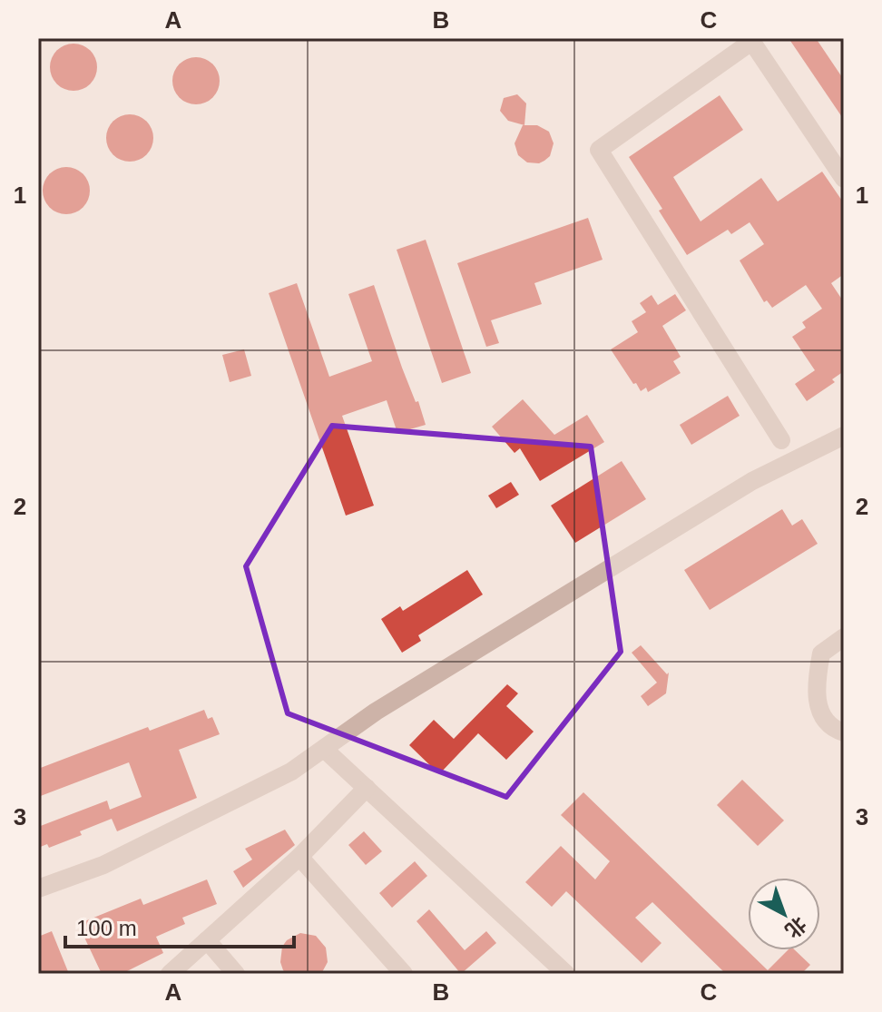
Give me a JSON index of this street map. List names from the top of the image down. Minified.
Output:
{"scale_bar":"100 m","north":"bottom right","grid":{"columns":["A","B","C"],"rows":["1","2","3"]}}
